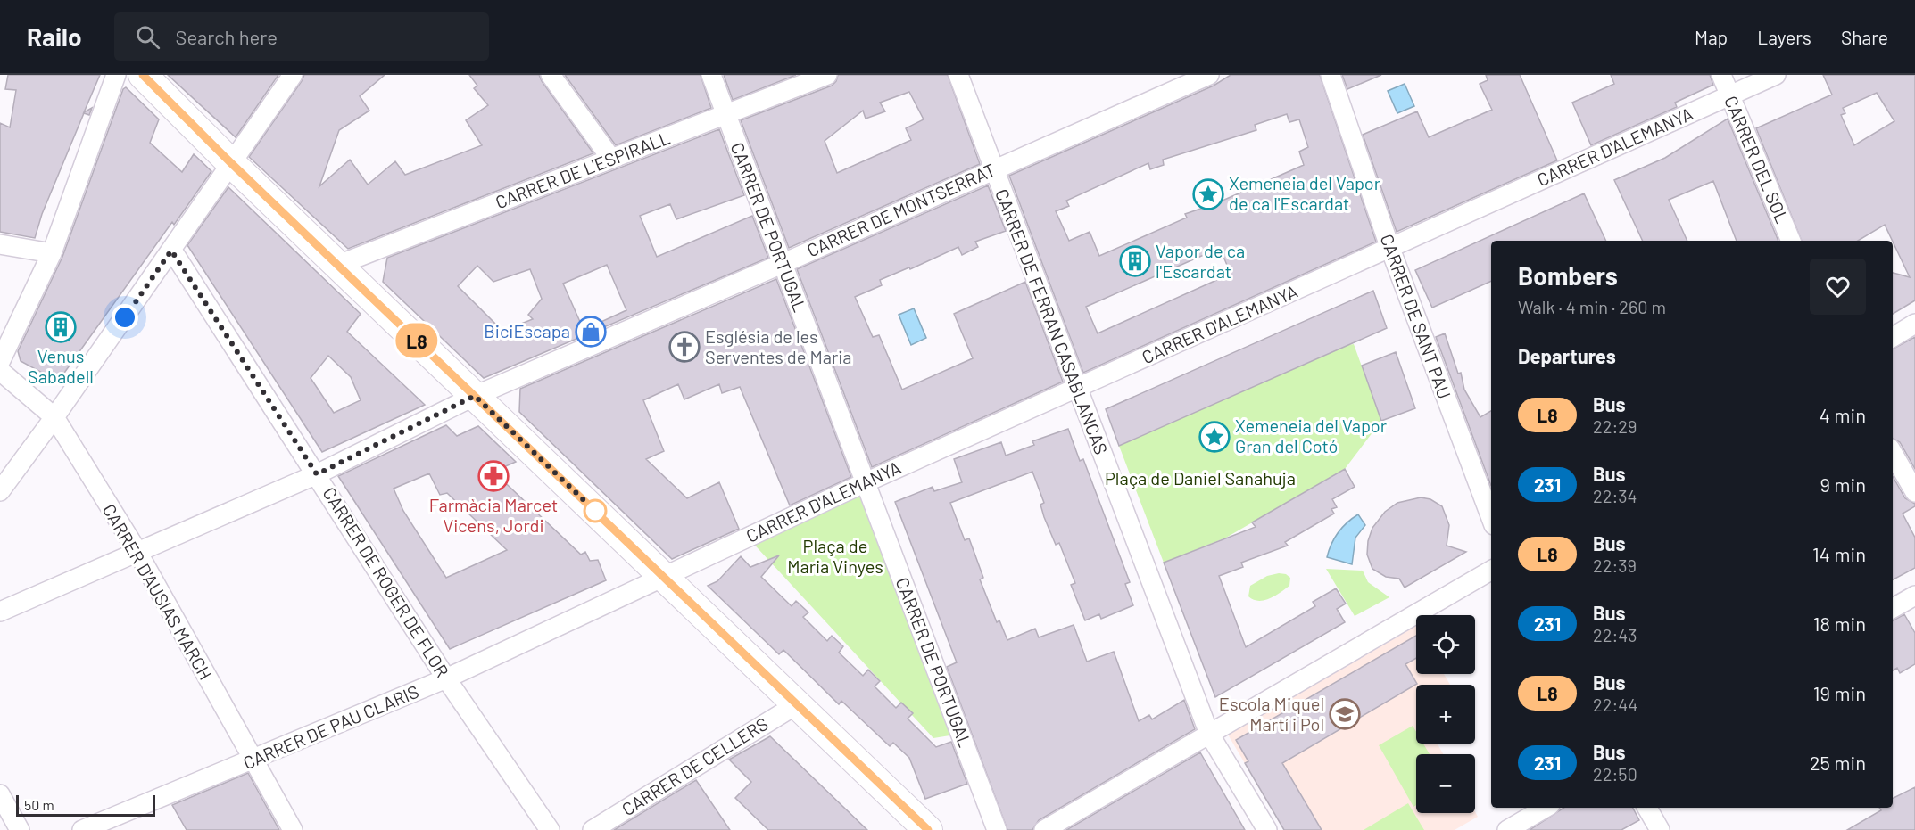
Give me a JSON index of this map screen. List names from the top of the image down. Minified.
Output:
{"streets":{"street":["CARRER D'ALEMANYA","CARRER DEL SOL","CARRER DE L'ESPIRALL","CARRER DE MONTSERRAT","CARRER DE PORTUGAL","CARRER DE SANT PAU","CARRER DE FERRAN CASABLANCAS","CARRER DE ROGER DE FLOR","CARRER D'AUSIAS MARCH","CARRER DE PAU CLARIS","CARRER DE CELLERS"]},"crossings":[["CARRER D'ALEMANYA","CARRER DEL SOL"],["CARRER D'ALEMANYA","CARRER DE PORTUGAL"],["CARRER D'ALEMANYA","CARRER DE SANT PAU"],["CARRER D'ALEMANYA","CARRER DE FERRAN CASABLANCAS"],["CARRER D'ALEMANYA","CARRER DE PAU CLARIS"],["CARRER DE L'ESPIRALL","CARRER DE PORTUGAL"],["CARRER DE MONTSERRAT","CARRER DE PORTUGAL"],["CARRER DE MONTSERRAT","CARRER DE FERRAN CASABLANCAS"],["CARRER DE MONTSERRAT","CARRER DE ROGER DE FLOR"],["CARRER DE MONTSERRAT","CARRER D'AUSIAS MARCH"],["CARRER DE ROGER DE FLOR","CARRER DE PAU CLARIS"],["CARRER D'AUSIAS MARCH","CARRER DE PAU CLARIS"]],"parks":["Plaça de Daniel Sanahuja","Plaça de Maria Vinyes"],"places":{"place":["Xemeneia del Vapor de ca l'Escardat","Xemeneia del Vapor Gran del Cotó"],"building":["Vapor de ca l'Escardat","Venus Sabadell"],"shop":["BiciEscapa"],"church":["Església de les Serventes de Maria"],"pharmacy":["Farmàcia Marcet Vicens, Jordi"],"school or university":["Escola Miquel Martí i Pol"]},"lines":["bus line L8"],"scale_bar":"50 m","page":{"header":"Railo","search":"Search here","nav":["Map","Layers","Share"],"on_map":"L8","heading":[["Bombers","Walk · 4 min · 260 m"],"Departures"],"list":[{"mark":"L8","name":"Bus","note":"22:29","value":"4 min"},{"mark":"231","name":"Bus","note":"22:34","value":"9 min"},{"mark":"L8","name":"Bus","note":"22:39","value":"14 min"},{"mark":"231","name":"Bus","note":"22:43","value":"18 min"},{"mark":"L8","name":"Bus","note":"22:44","value":"19 min"},{"mark":"231","name":"Bus","note":"22:50","value":"25 min"}],"map_buttons":["+","−"],"scale":"50 m"}}
